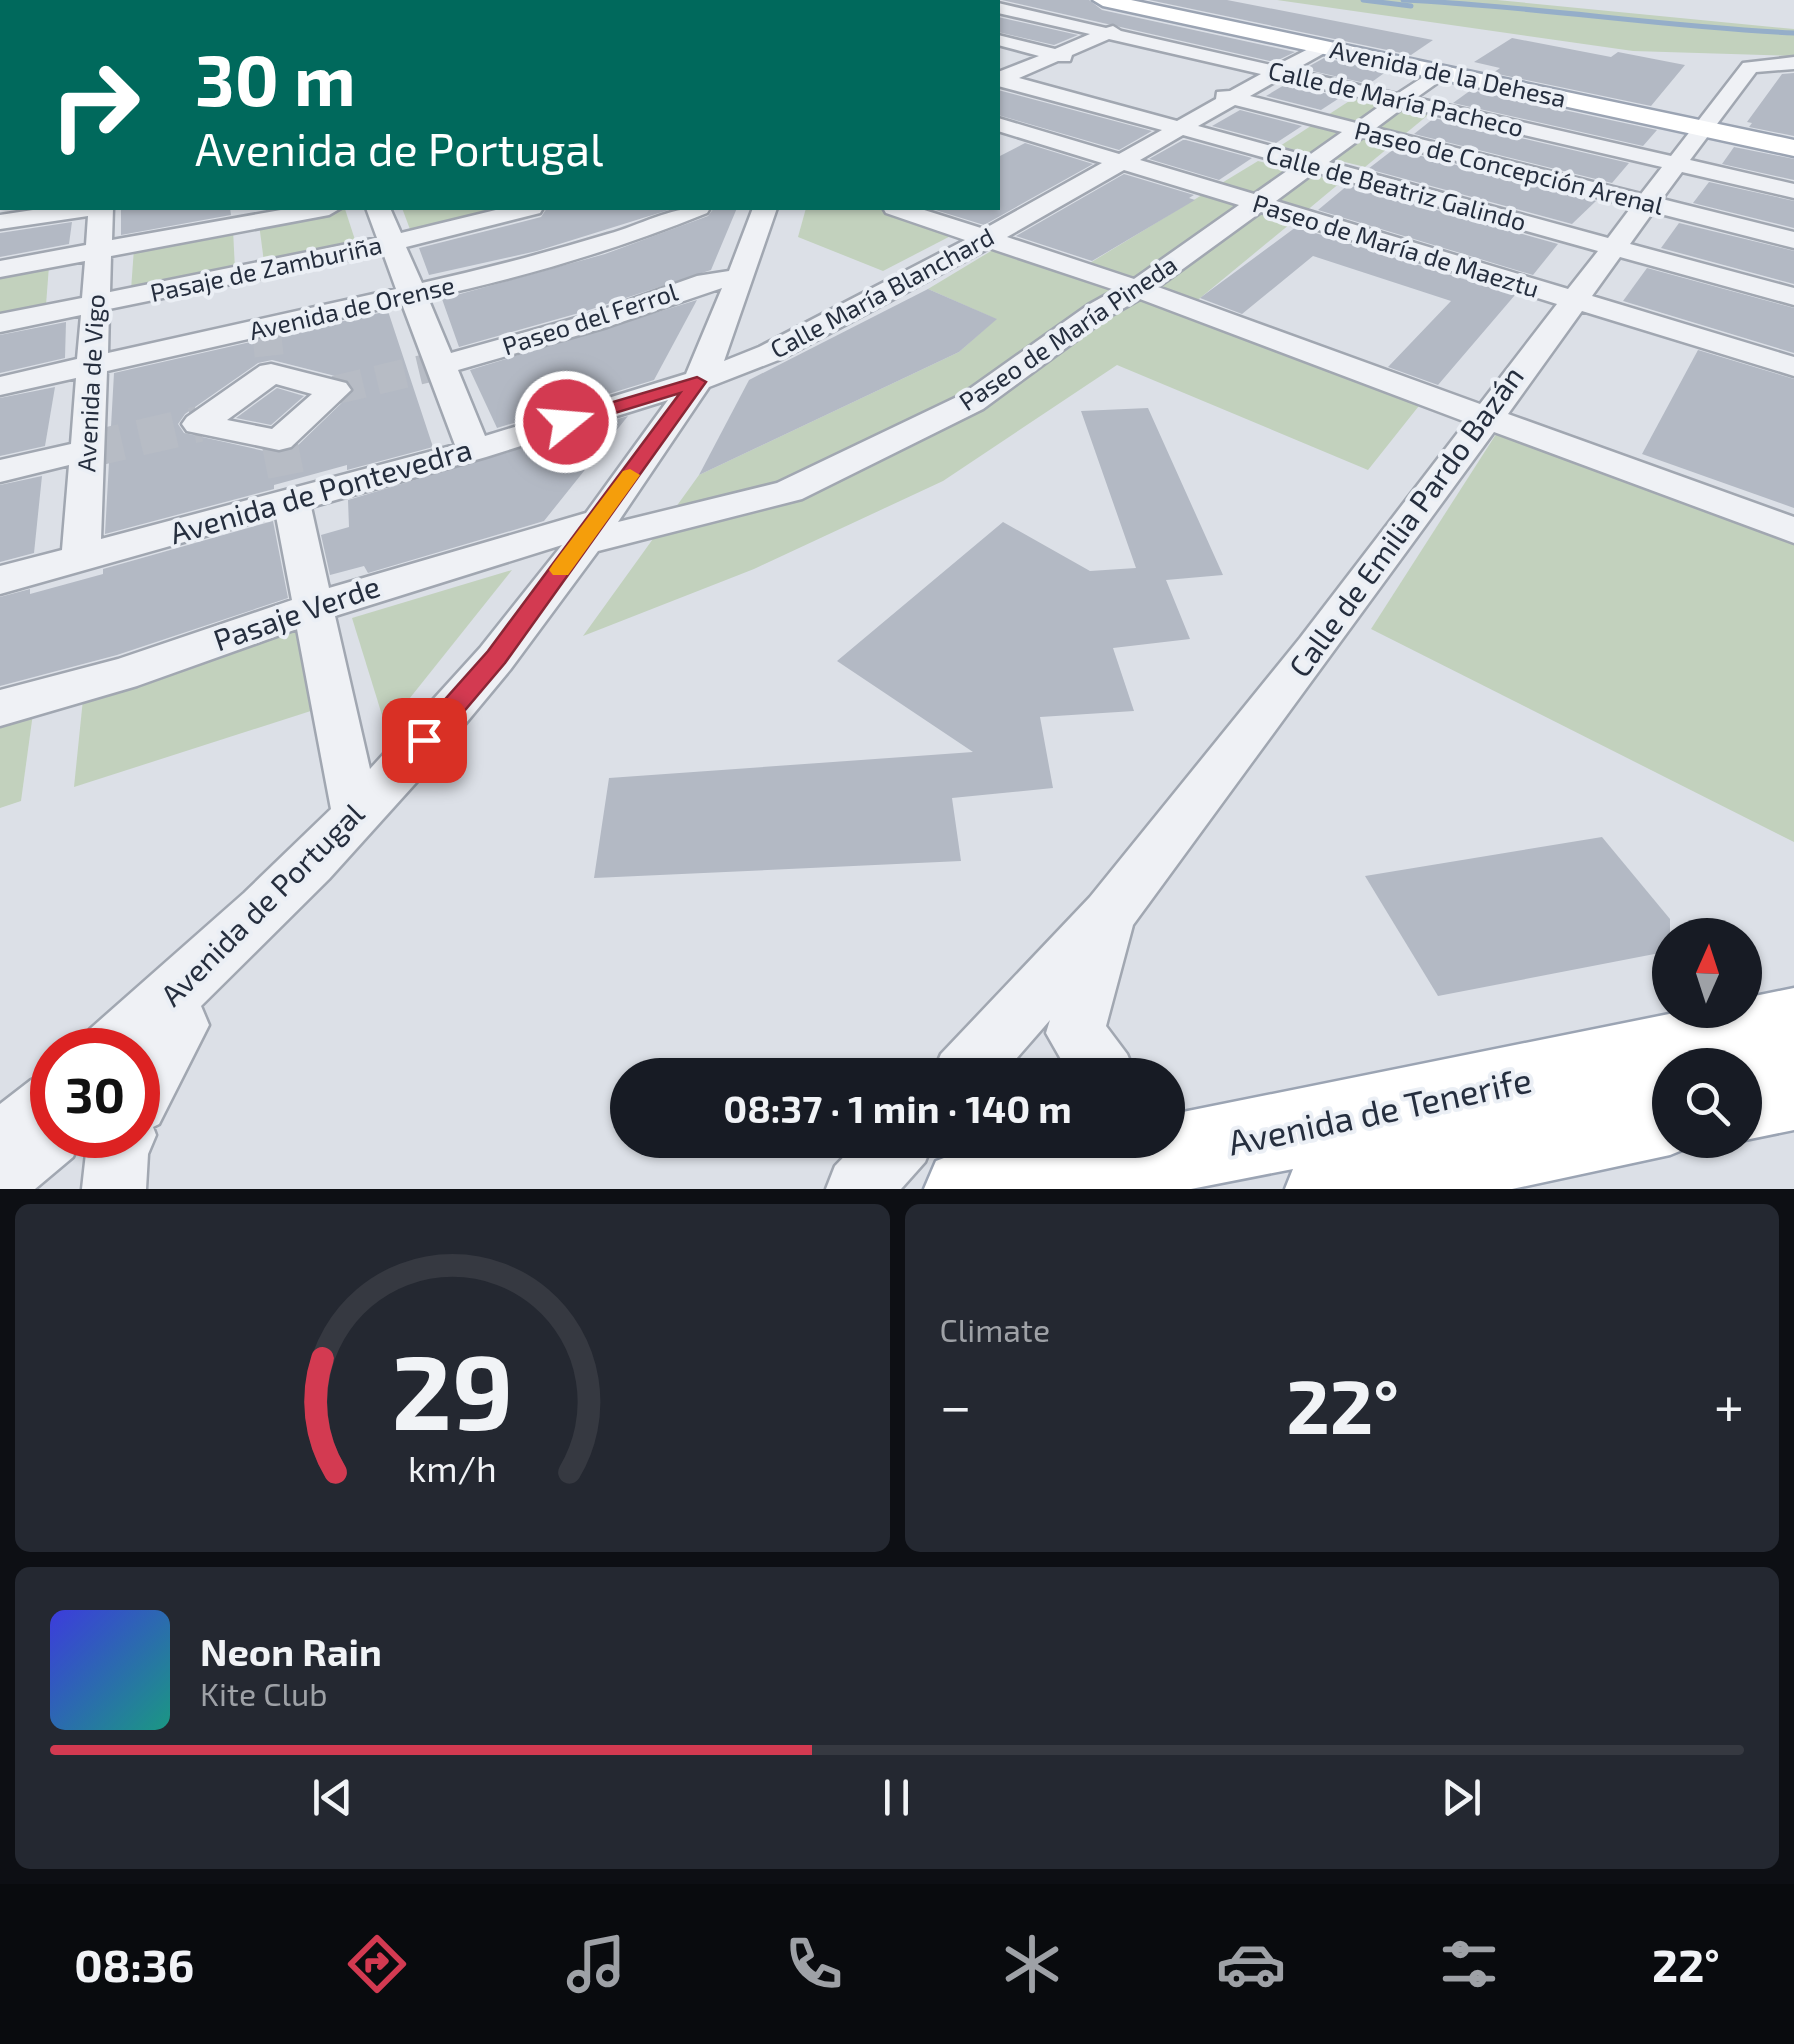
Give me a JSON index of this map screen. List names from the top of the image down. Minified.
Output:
{"streets":{"main road":["Avenida de la Dehesa","Avenida de Tenerife"],"street":["Calle de María Pacheco","Paseo de Concepción Arenal","Calle de Beatriz Galindo","Paseo de María de Maeztu","Pasaje de Zamburiña","Calle María Blanchard","Avenida de Orense","Paseo del Ferrol","Paseo de María Pineda","Avenida de Vigo","Avenida de Pontevedra","Calle de Emilia Pardo Bazán","Pasaje Verde","Avenida de Portugal"]},"crossings":[["Avenida de la Dehesa","Calle María Blanchard"],["Avenida de la Dehesa","Paseo de María Pineda"],["Avenida de la Dehesa","Calle de Emilia Pardo Bazán"],["Calle de María Pacheco","Calle María Blanchard"],["Calle de María Pacheco","Paseo de María Pineda"],["Calle de María Pacheco","Calle de Emilia Pardo Bazán"],["Paseo de Concepción Arenal","Calle María Blanchard"],["Paseo de Concepción Arenal","Paseo de María Pineda"],["Paseo de Concepción Arenal","Calle de Emilia Pardo Bazán"],["Calle de Beatriz Galindo","Calle María Blanchard"],["Calle de Beatriz Galindo","Paseo de María Pineda"],["Calle de Beatriz Galindo","Calle de Emilia Pardo Bazán"],["Paseo de María de Maeztu","Calle María Blanchard"],["Paseo de María de Maeztu","Paseo de María Pineda"],["Paseo de María de Maeztu","Calle de Emilia Pardo Bazán"],["Pasaje de Zamburiña","Avenida de Orense"],["Pasaje de Zamburiña","Avenida de Vigo"],["Calle María Blanchard","Avenida de Pontevedra"],["Calle María Blanchard","Avenida de Portugal"],["Avenida de Orense","Avenida de Vigo"],["Paseo del Ferrol","Avenida de Portugal"],["Paseo de María Pineda","Pasaje Verde"],["Paseo de María Pineda","Avenida de Portugal"],["Avenida de Vigo","Avenida de Pontevedra"],["Avenida de Pontevedra","Avenida de Portugal"],["Pasaje Verde","Avenida de Portugal"]],"north":"top","page":{"turn":["30 m","Avenida de Portugal"],"limit":"30","trip":"08:37 · 1 min · 140 m","tile":"Climate","heat":["−","22°","+"],"song":["Neon Rain","Kite Club"],"tabs":["08:36","22°"],"gauge":["29","km/h"]}}
